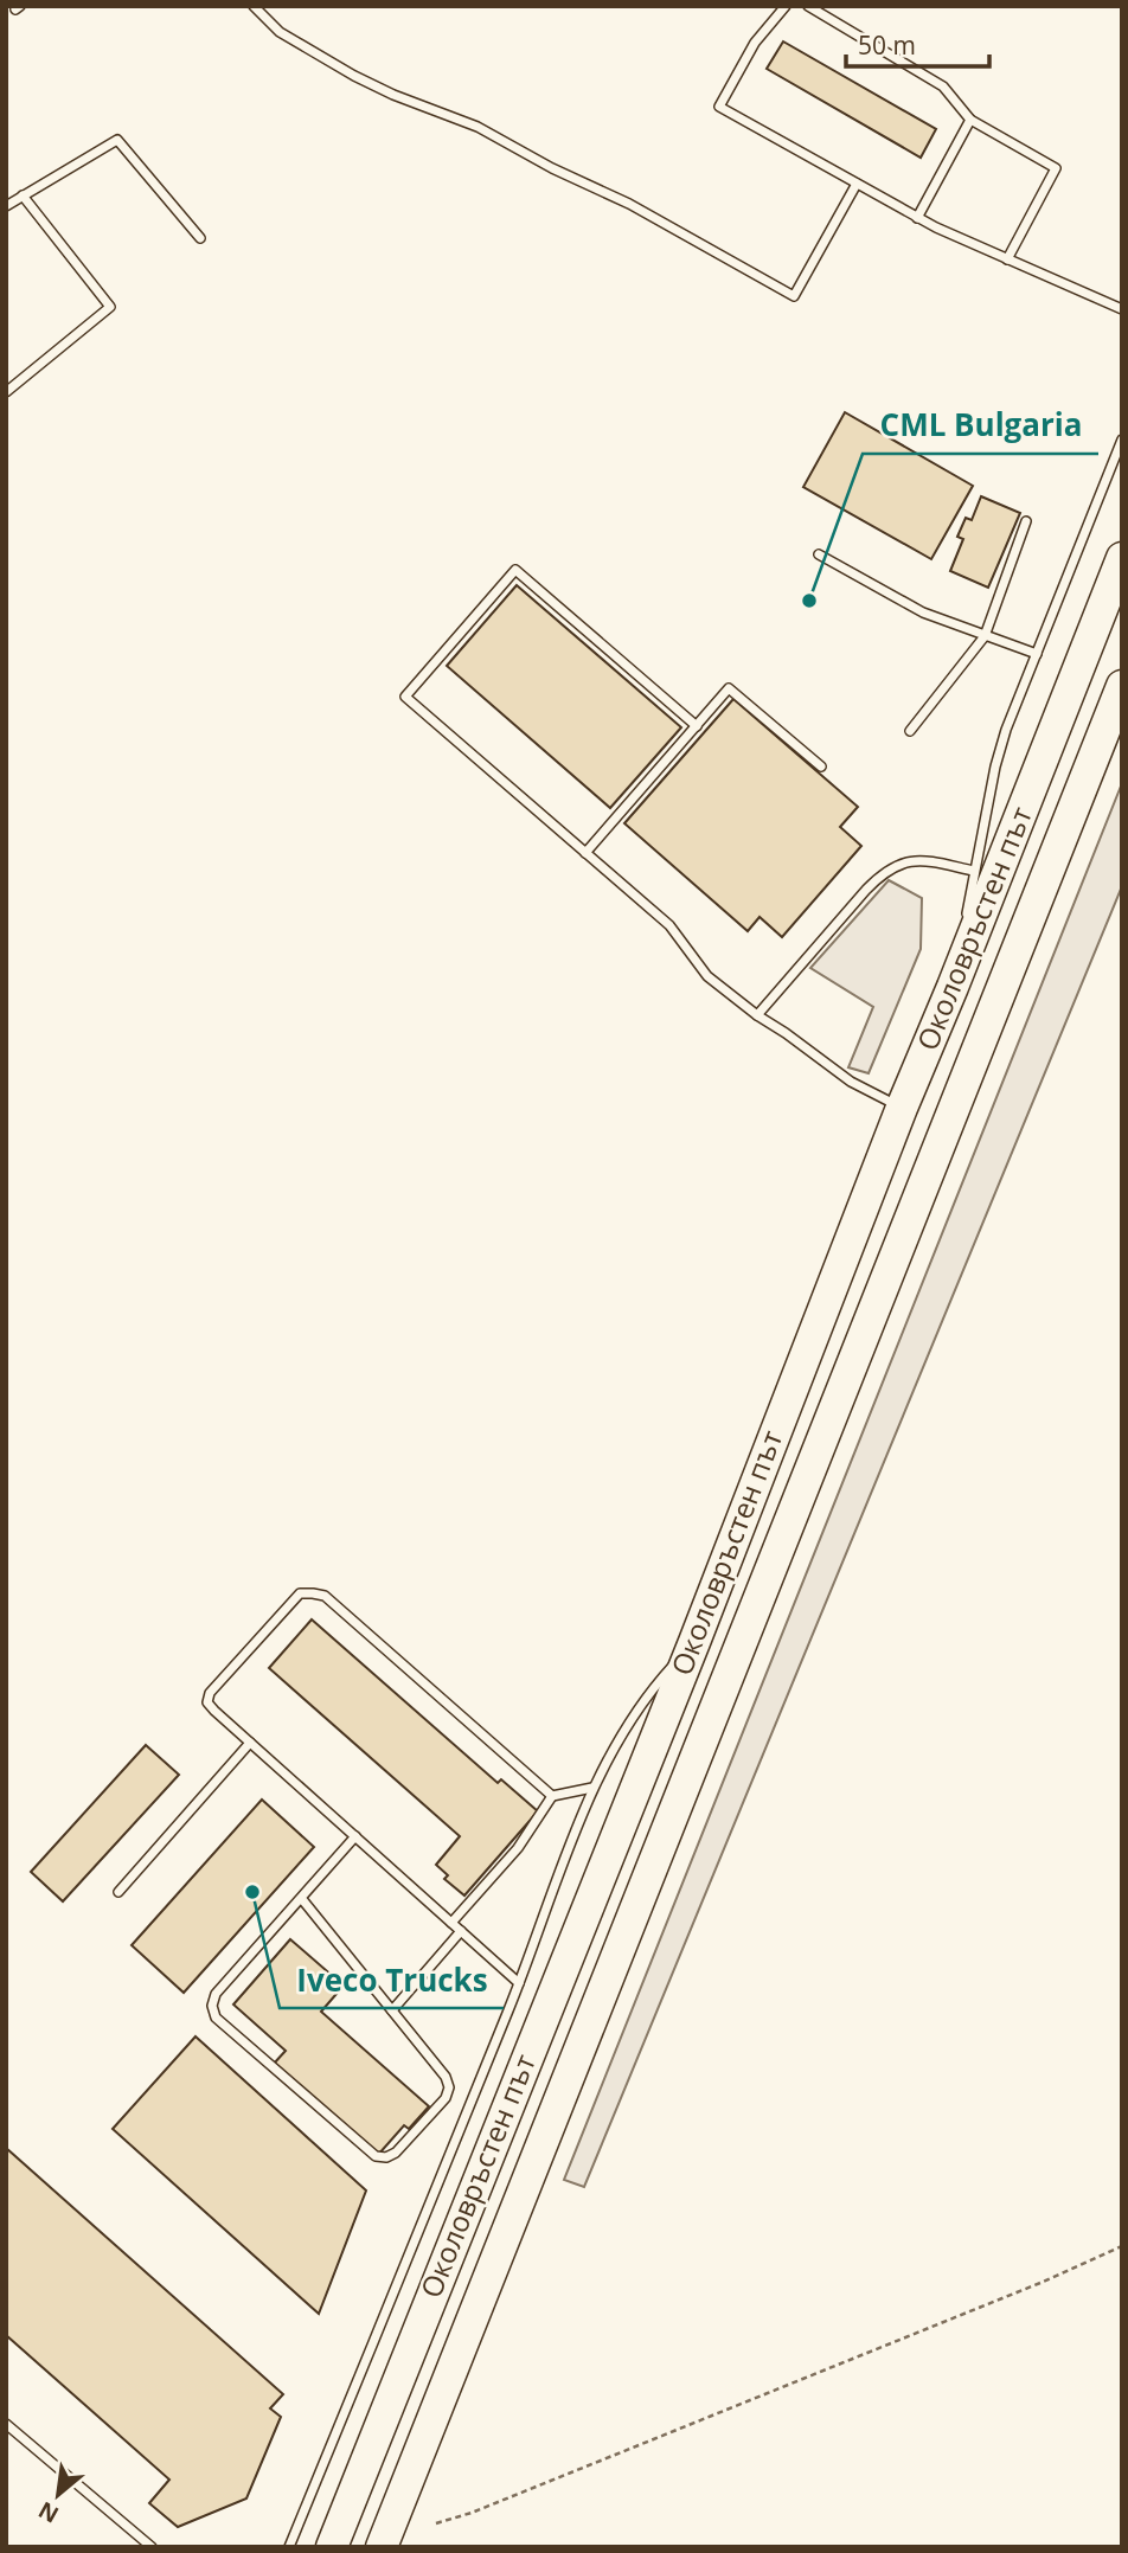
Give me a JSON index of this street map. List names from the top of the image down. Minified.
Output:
{"streets":{"highway":["Околовръстен път"]},"places":["CML Bulgaria","Iveco Trucks"],"scale_bar":"50 m","north":"bottom left"}
